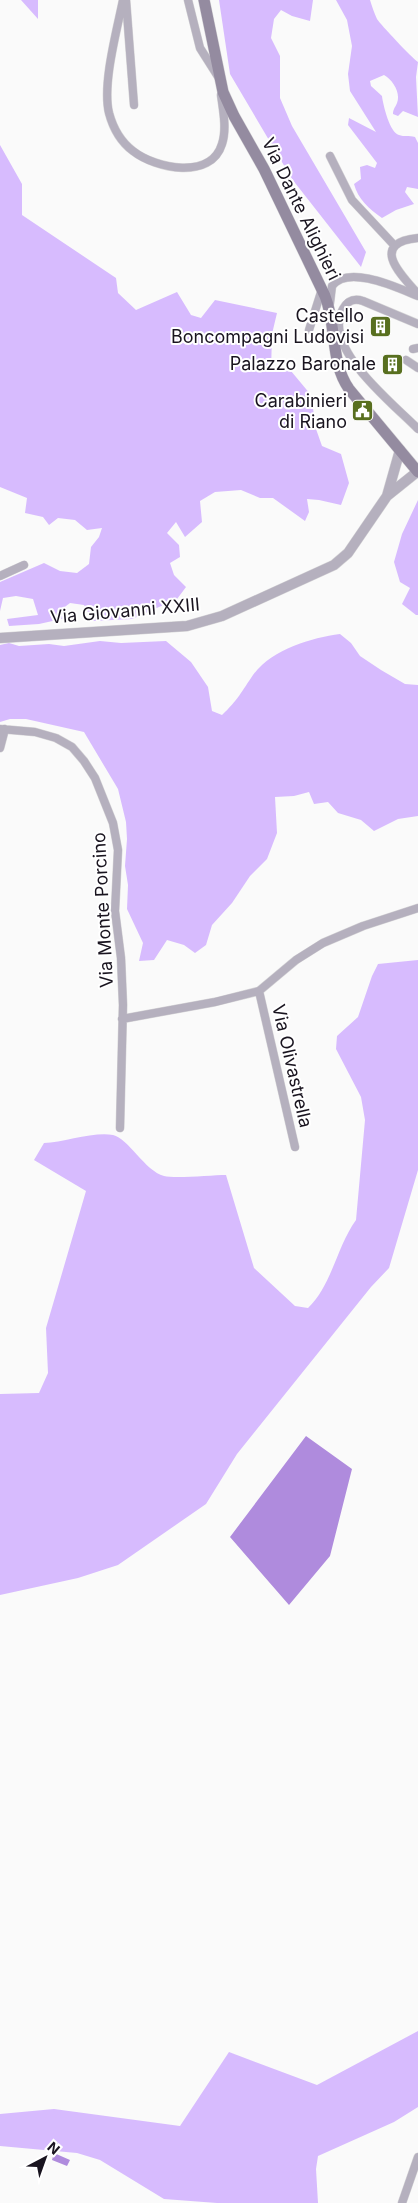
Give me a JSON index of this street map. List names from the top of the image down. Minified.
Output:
{"streets":{"main road":["Via Dante Alighieri"],"street":["Via Giovanni XXIII","Via Monte Porcino","Via Olivastrella"]},"crossings":[["Via Dante Alighieri","Via Giovanni XXIII"]],"places":{"building":["Castello Boncompagni Ludovisi","Palazzo Baronale"],"public building":["Carabinieri di Riano"]},"north":"top right"}
